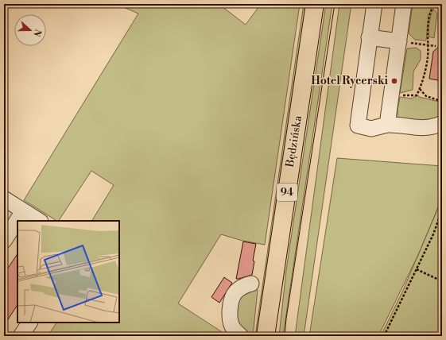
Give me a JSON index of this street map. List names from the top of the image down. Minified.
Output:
{"streets":{"main road":["Będzińska","94"]},"places":["Hotel Rycerski"],"north":"right"}
